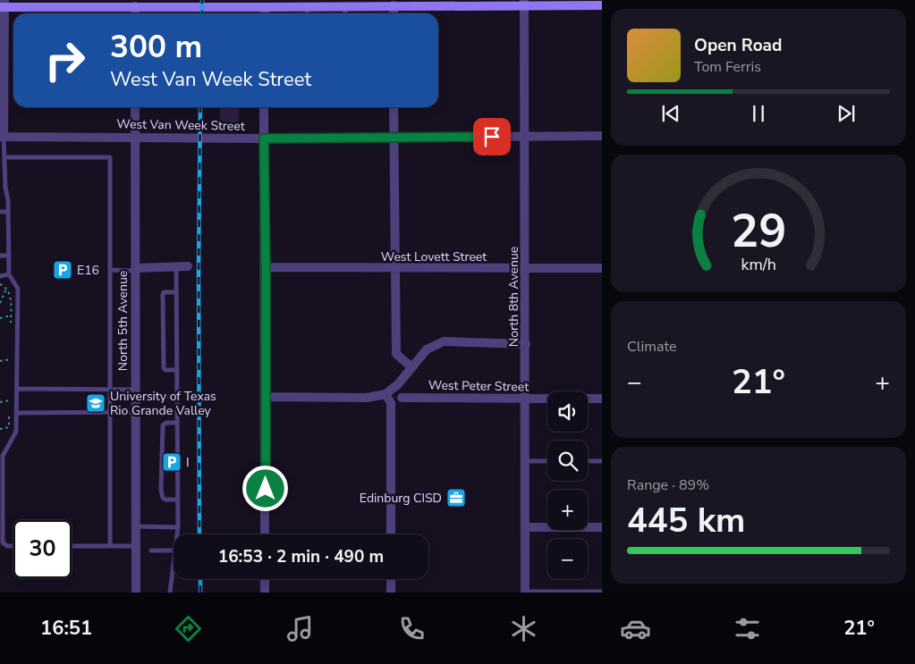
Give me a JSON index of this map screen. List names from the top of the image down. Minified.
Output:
{"streets":{"street":["West Van Week Street","West Lovett Street","North 8th Avenue","North 5th Avenue","West Peter Street"]},"crossings":[["West Van Week Street","North 8th Avenue"],["West Van Week Street","North 5th Avenue"],["West Lovett Street","North 8th Avenue"],["North 8th Avenue","West Peter Street"]],"places":{"parking":["E16","I"],"school or university":["University of Texas Rio Grande Valley"],"office":["Edinburg CISD"]},"page":{"turn":["300 m","West Van Week Street"],"song":["Open Road","Tom Ferris"],"tile":["Climate",["Range · 89%","445 km"]],"heat":["−","21°","+"],"map_buttons":["+","−"],"limit":"30","trip":"16:53 · 2 min · 490 m","tabs":["16:51","21°"],"gauge":["29","km/h"]}}
